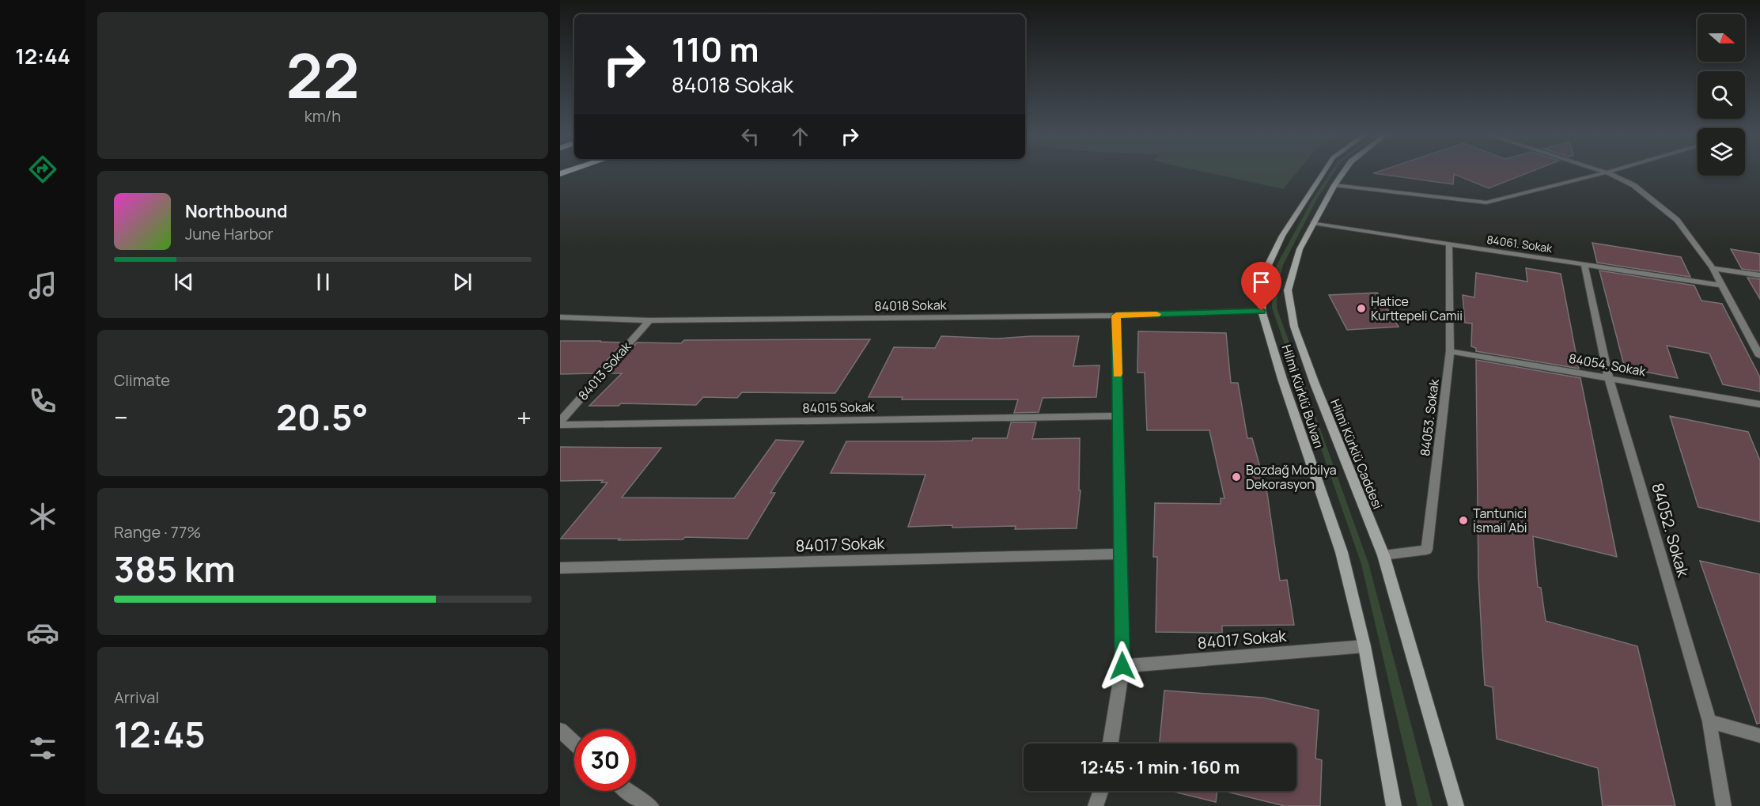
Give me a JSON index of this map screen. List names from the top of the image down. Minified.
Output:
{"streets":{"main road":["Hilmi Kürklü Bulvarı","Hilmi Kürklü Caddesi"],"street":["84061. Sokak","84018 Sokak","84054. Sokak","84013 Sokak","84015 Sokak","84053. Sokak","84052. Sokak","84017 Sokak"]},"crossings":[["84061. Sokak","84053. Sokak"],["84061. Sokak","Hilmi Kürklü Caddesi"],["84061. Sokak","84052. Sokak"],["84018 Sokak","84013 Sokak"],["84018 Sokak","Hilmi Kürklü Bulvarı"],["84054. Sokak","84053. Sokak"],["84054. Sokak","84052. Sokak"],["84013 Sokak","84015 Sokak"],["Hilmi Kürklü Bulvarı","84017 Sokak"],["84053. Sokak","Hilmi Kürklü Caddesi"]],"places":["Hatice Kurttepeli Camii","Bozdağ Mobilya Dekorasyon","Tantunici İsmail Abi"],"north":"right","page":{"tabs":"12:44","tile":[["22","km/h"],"Climate",["Range · 77%","385 km"],["Arrival","12:45"]],"turn":["110 m","84018 Sokak"],"song":["Northbound","June Harbor"],"heat":["−","20.5°","+"],"limit":"30","trip":"12:45 · 1 min · 160 m"}}
